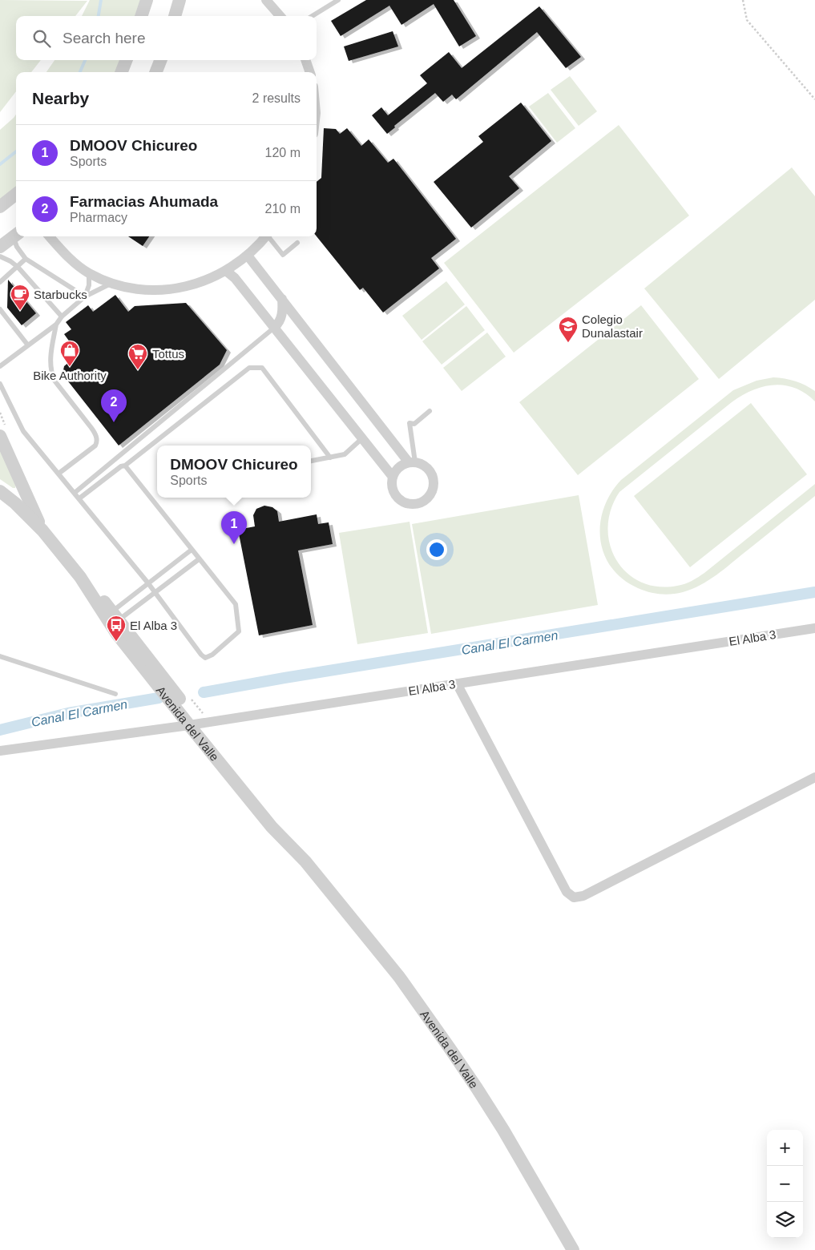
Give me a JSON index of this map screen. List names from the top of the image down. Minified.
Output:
{"streets":{"street":["El Alba 3","Avenida del Valle"]},"crossings":[["El Alba 3","Avenida del Valle"]],"water":["Canal El Carmen"],"places":{"cafe":["Starbucks"],"school or university":["Colegio Dunalastair"],"shop":["Bike Authority"],"supermarket":["Tottus"],"bus stop":["El Alba 3"]},"page":{"search":"Search here","heading":["Nearby","2 results"],"list":[{"mark":"1","name":"DMOOV Chicureo","note":"Sports","value":"120 m"},{"mark":"2","name":"Farmacias Ahumada","note":"Pharmacy","value":"210 m"}],"pins":["2","1"],"popup":["DMOOV Chicureo","Sports"],"map_buttons":["+","−"]}}
